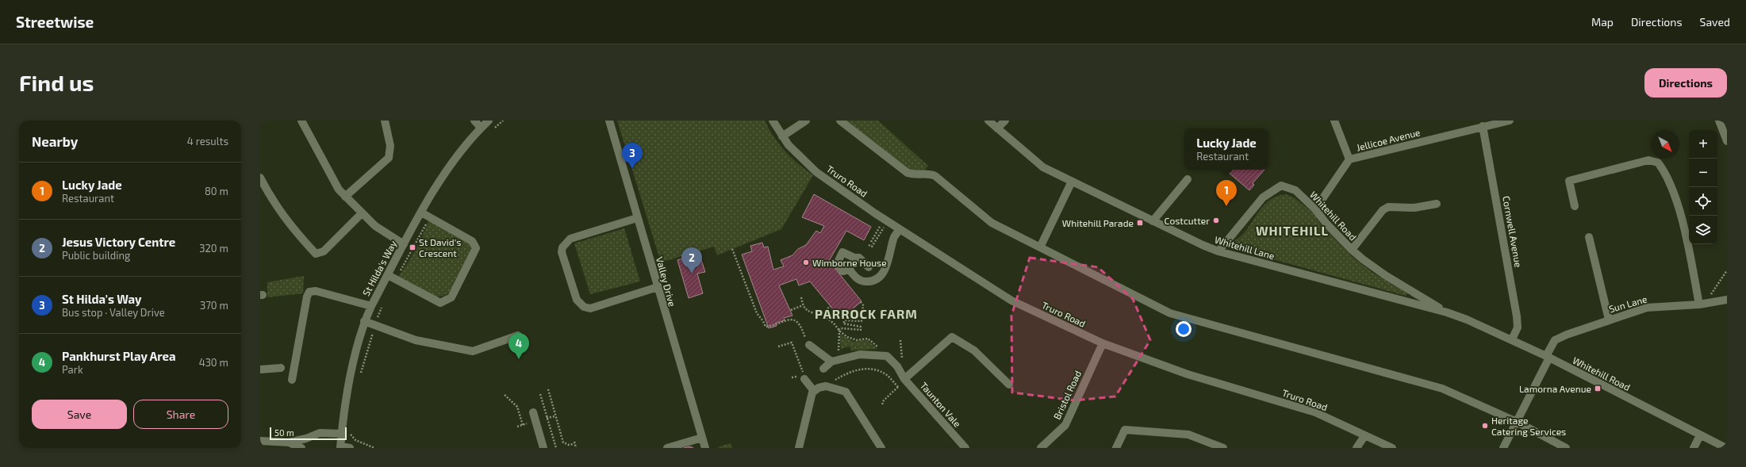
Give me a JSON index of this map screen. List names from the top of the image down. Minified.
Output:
{"streets":{"street":["Jellicoe Avenue","Truro Road","Whitehill Road","Cornwell Avenue","Whitehill Lane","St Hilda's Way","Valley Drive","Sun Lane","Bristol Road","Taunton Vale"]},"crossings":[["Jellicoe Avenue","Whitehill Road"],["Jellicoe Avenue","Cornwell Avenue"],["Truro Road","Bristol Road"],["Whitehill Road","Cornwell Avenue"],["Whitehill Road","Whitehill Lane"],["Whitehill Road","Sun Lane"]],"districts":["WHITEHILL","PARROCK FARM"],"places":{"other":["Costcutter","Wimborne House","Heritage Catering Services"],"transit":["Whitehill Parade","St David's Crescent","Lamorna Avenue"]},"scale_bar":"50 m","north":"bottom right","page":{"header":"Streetwise","nav":["Map","Directions","Saved"],"buttons":["Directions",["Save","Share"]],"title":"Find us","heading":["Nearby","4 results"],"popup":["Lucky Jade","Restaurant"],"map_buttons":["+","−"],"pins":["3","1","2","4"],"list":[{"mark":"1","name":"Lucky Jade","note":"Restaurant","value":"80 m"},{"mark":"2","name":"Jesus Victory Centre","note":"Public building","value":"320 m"},{"mark":"3","name":"St Hilda's Way","note":"Bus stop · Valley Drive","value":"370 m"},{"mark":"4","name":"Pankhurst Play Area","note":"Park","value":"430 m"}],"scale":"50 m"}}
